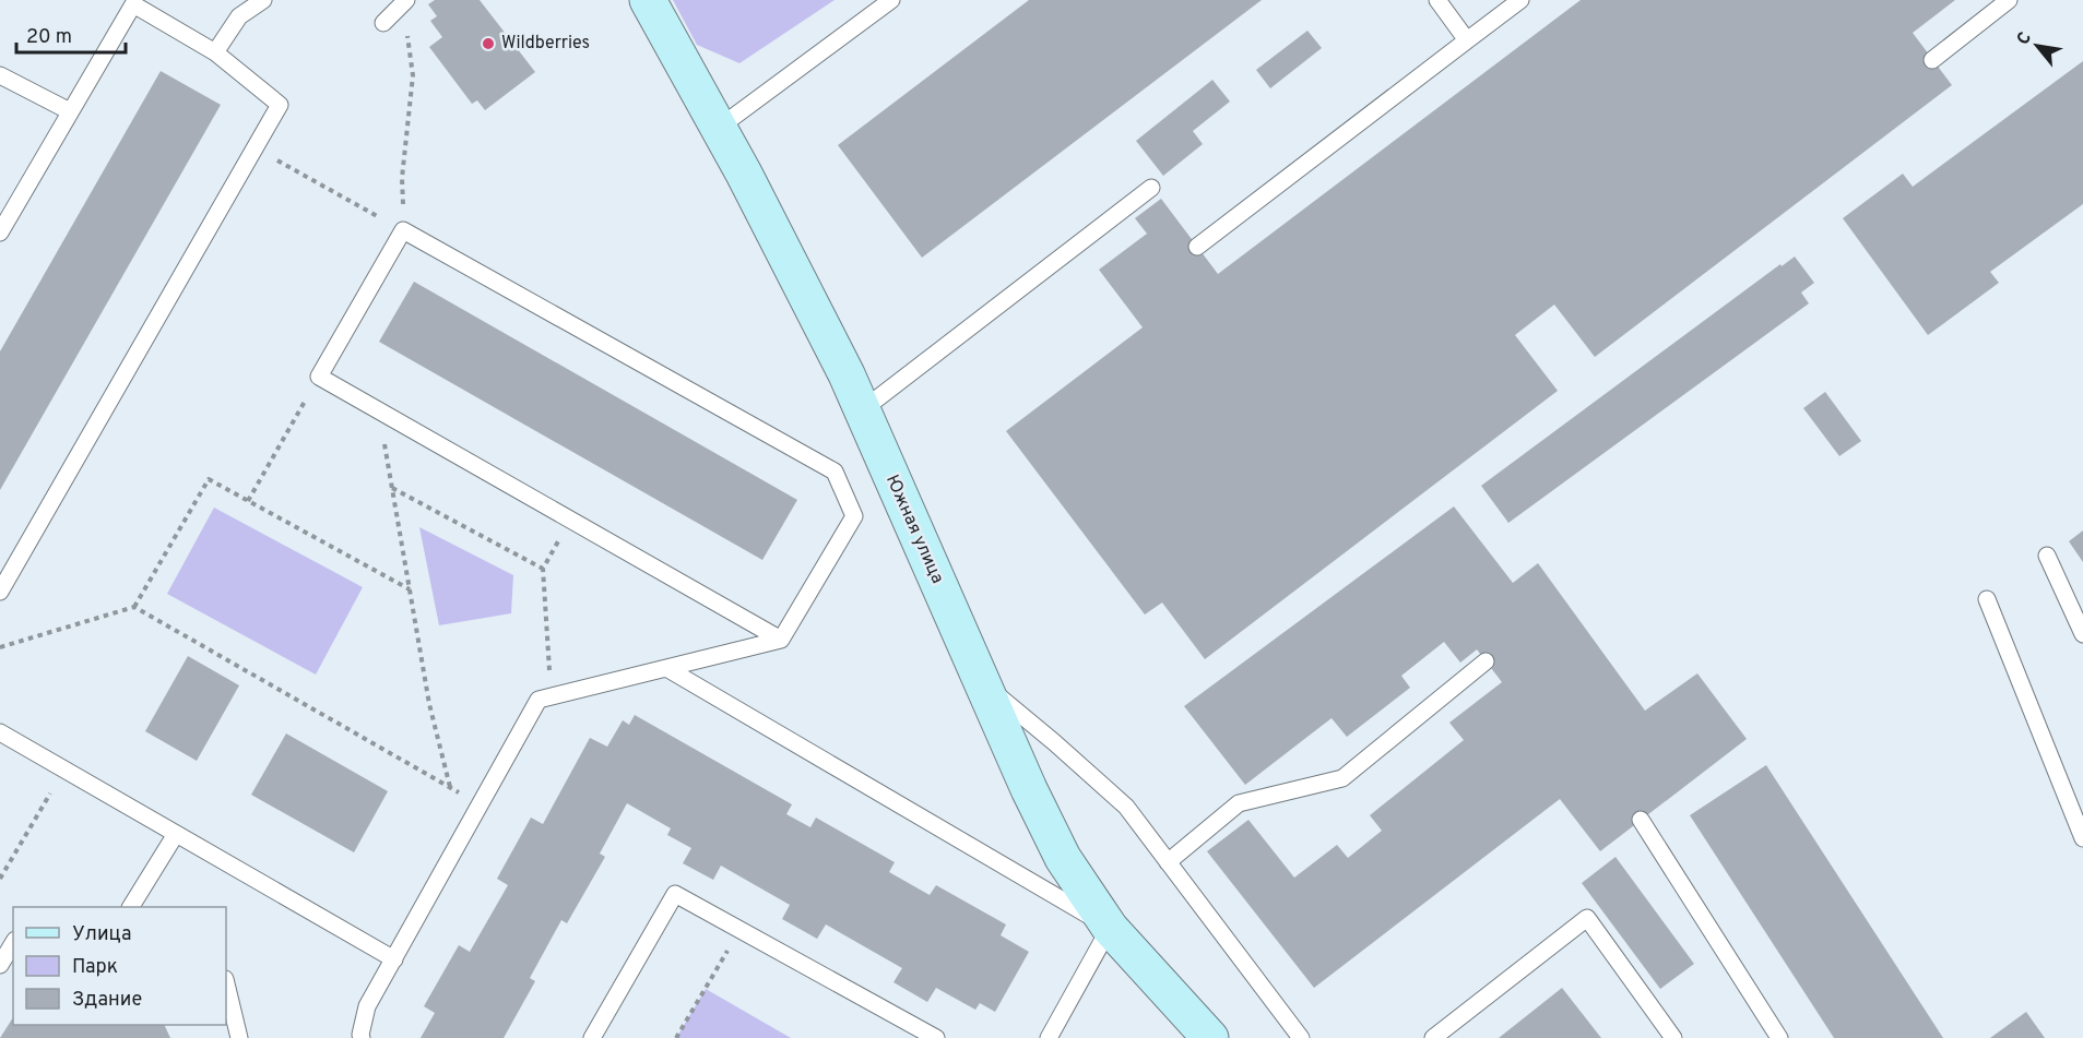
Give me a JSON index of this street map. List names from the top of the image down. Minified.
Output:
{"streets":{"street":["Южная улица"]},"places":["Wildberries"],"legend":["Улица","Парк","Здание"],"scale_bar":"20 m","north":"top left"}
